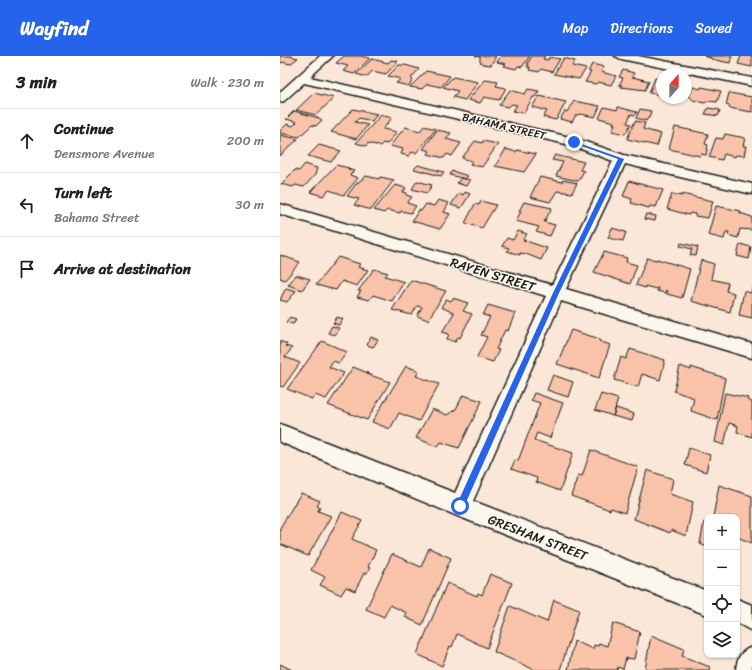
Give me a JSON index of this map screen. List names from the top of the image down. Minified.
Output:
{"streets":{"street":["BAHAMA STREET","RAYEN STREET","GRESHAM STREET"]},"north":"top","page":{"header":"Wayfind","nav":["Map","Directions","Saved"],"heading":["3 min","Walk · 230 m"],"list":[["Continue","Densmore Avenue","200 m"],["Turn left","Bahama Street","30 m"],"Arrive at destination"],"map_buttons":["+","−"]}}
